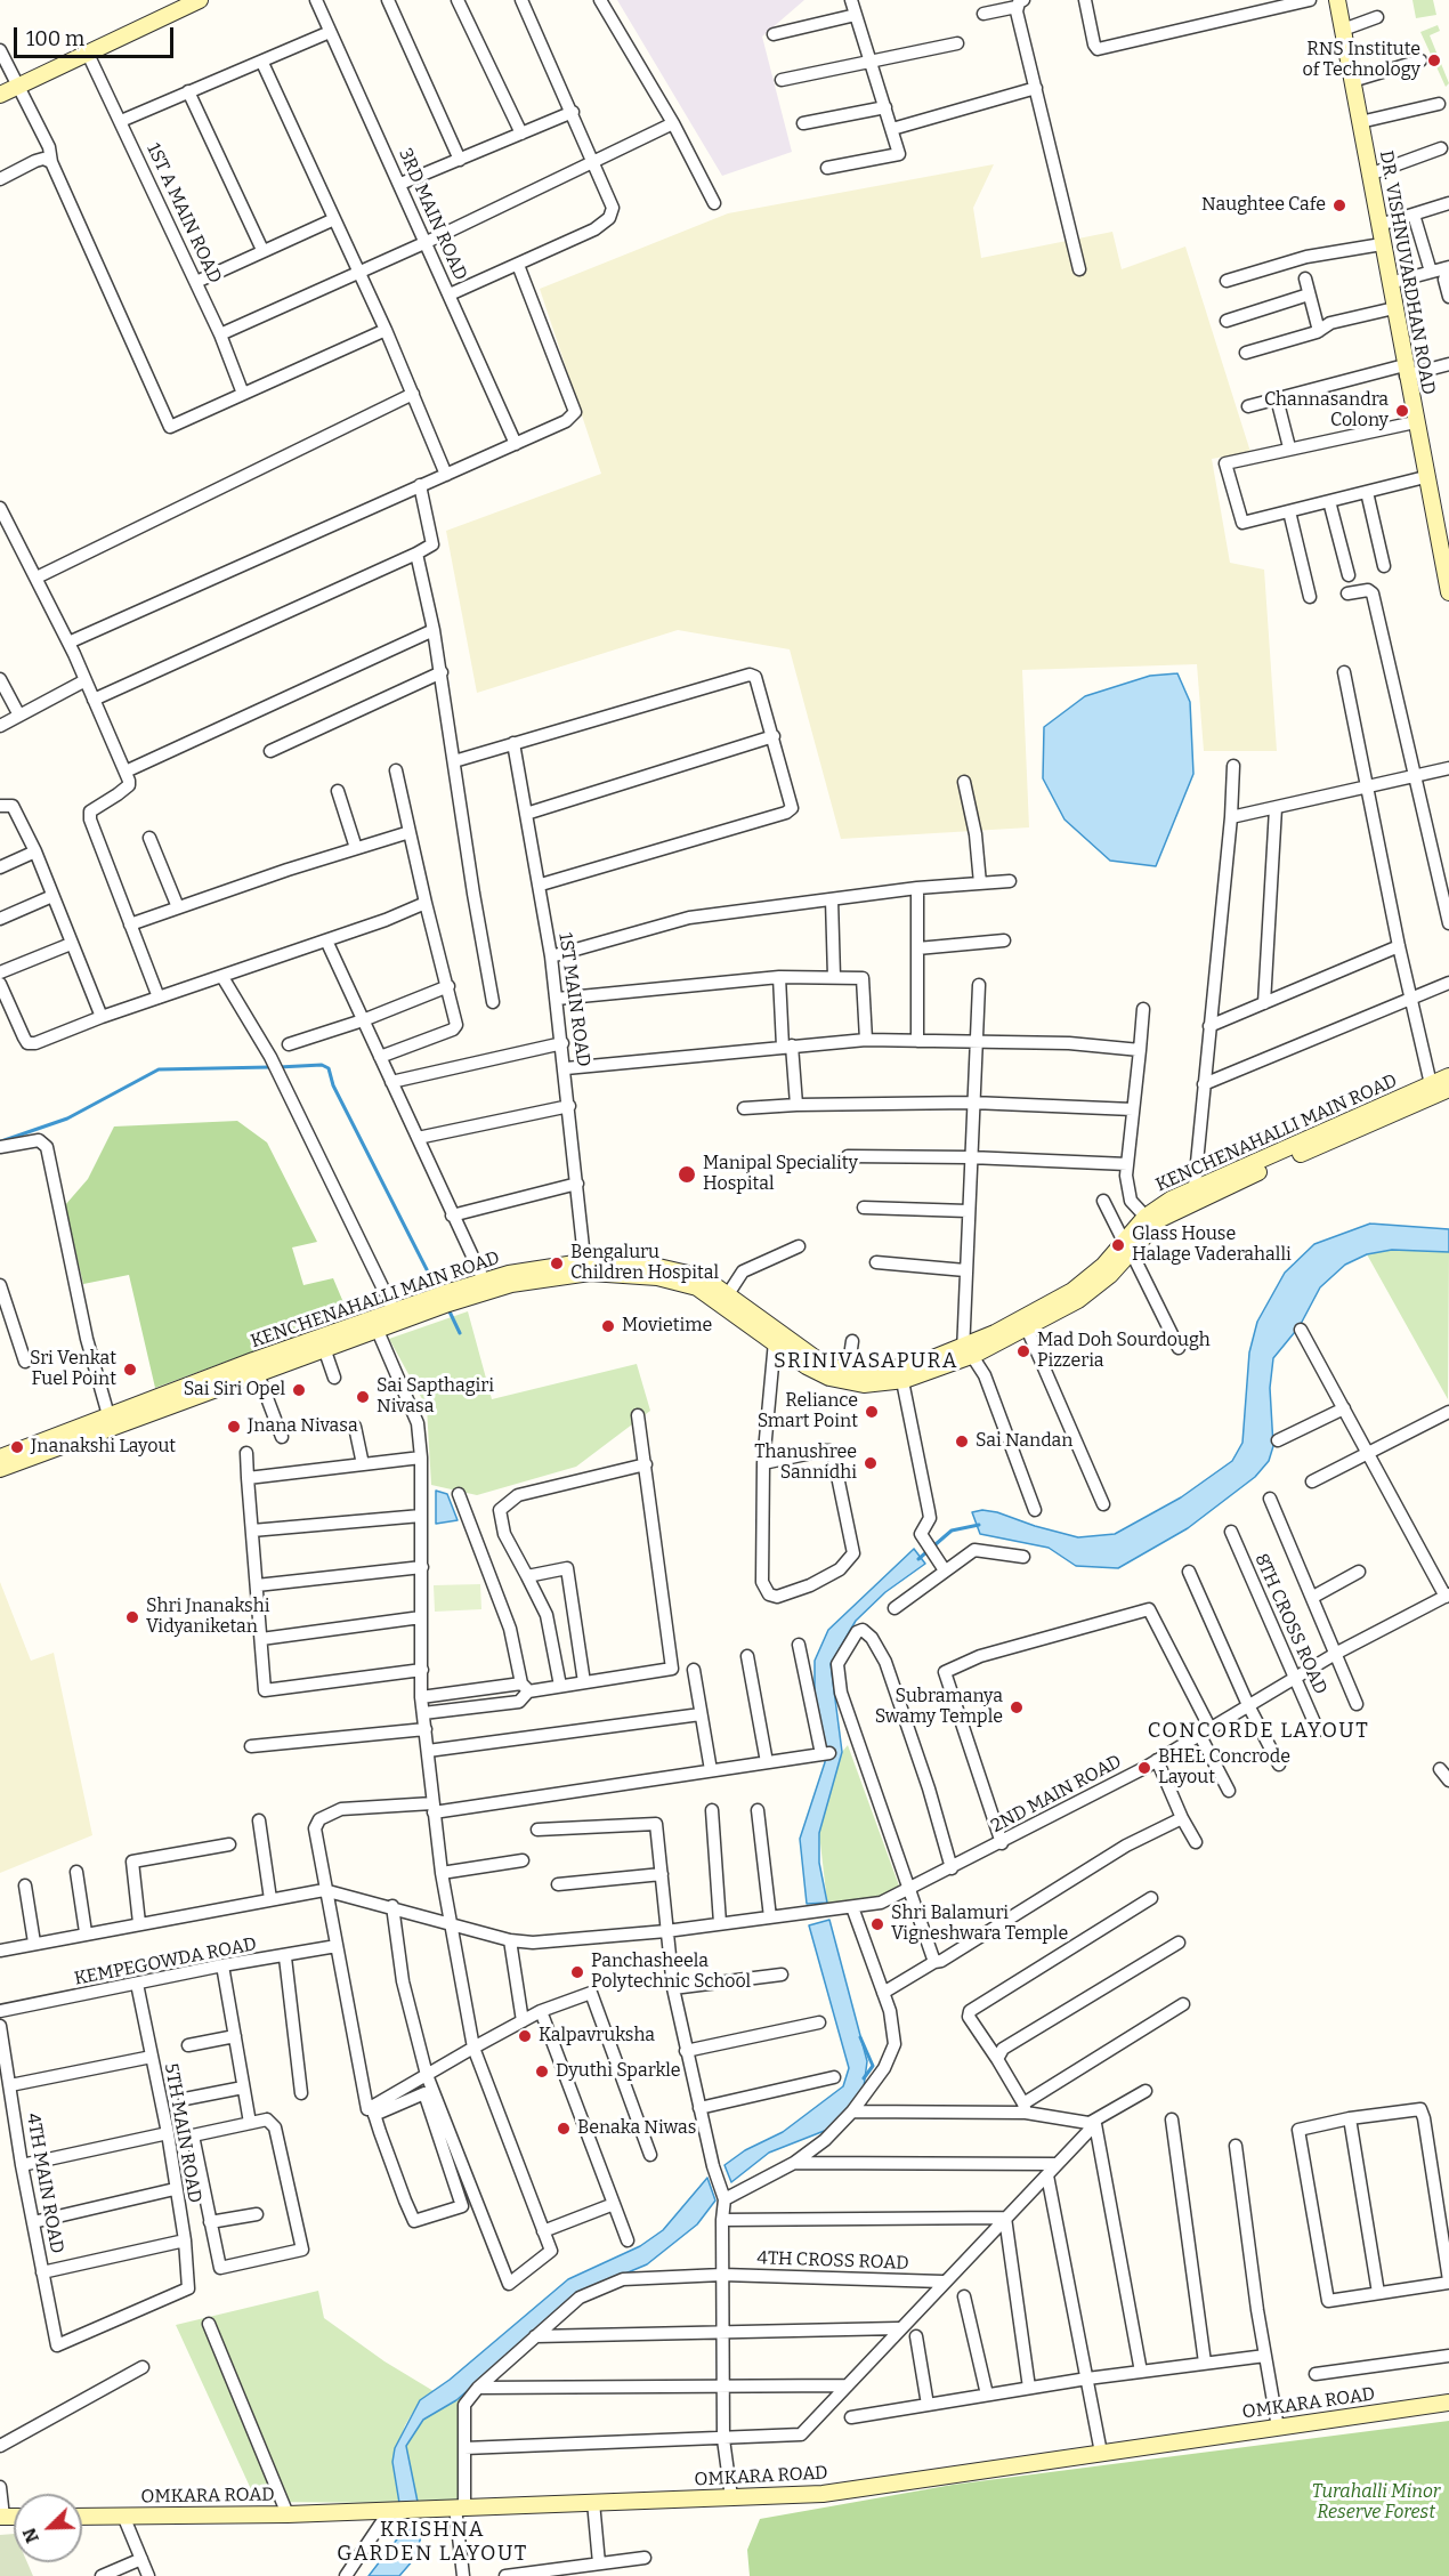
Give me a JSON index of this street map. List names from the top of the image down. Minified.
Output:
{"streets":{"main road":["DR. VISHNUVARDHAN ROAD","KENCHENAHALLI MAIN ROAD","OMKARA ROAD"],"street":["1ST A MAIN ROAD","3RD MAIN ROAD","1ST MAIN ROAD","8TH CROSS ROAD","2ND MAIN ROAD","KEMPEGOWDA ROAD","5TH MAIN ROAD","4TH MAIN ROAD","4TH CROSS ROAD"]},"crossings":[["1ST MAIN ROAD","KENCHENAHALLI MAIN ROAD"],["8TH CROSS ROAD","2ND MAIN ROAD"],["KEMPEGOWDA ROAD","5TH MAIN ROAD"],["5TH MAIN ROAD","4TH MAIN ROAD"]],"districts":["SRINIVASAPURA","CONCORDE LAYOUT","KRISHNA GARDEN LAYOUT"],"parks":["Turahalli Minor Reserve Forest"],"places":["RNS Institute of Technology","Naughtee Cafe","Channasandra Colony","Manipal Speciality Hospital","Glass House Halage Vaderahalli","Bengaluru Children Hospital","Movietime","Mad Doh Sourdough Pizzeria","Sri Venkat Fuel Point","Sai Siri Opel","Sai Sapthagiri Nivasa","Reliance Smart Point","Jnana Nivasa","Sai Nandan","Jnanakshi Layout","Thanushree Sannidhi","Shri Jnanakshi Vidyaniketan","Subramanya Swamy Temple","BHEL Concrode Layout","Shri Balamuri Vigneshwara Temple","Panchasheela Polytechnic School","Kalpavruksha","Dyuthi Sparkle","Benaka Niwas"],"scale_bar":"100 m","north":"bottom left"}
